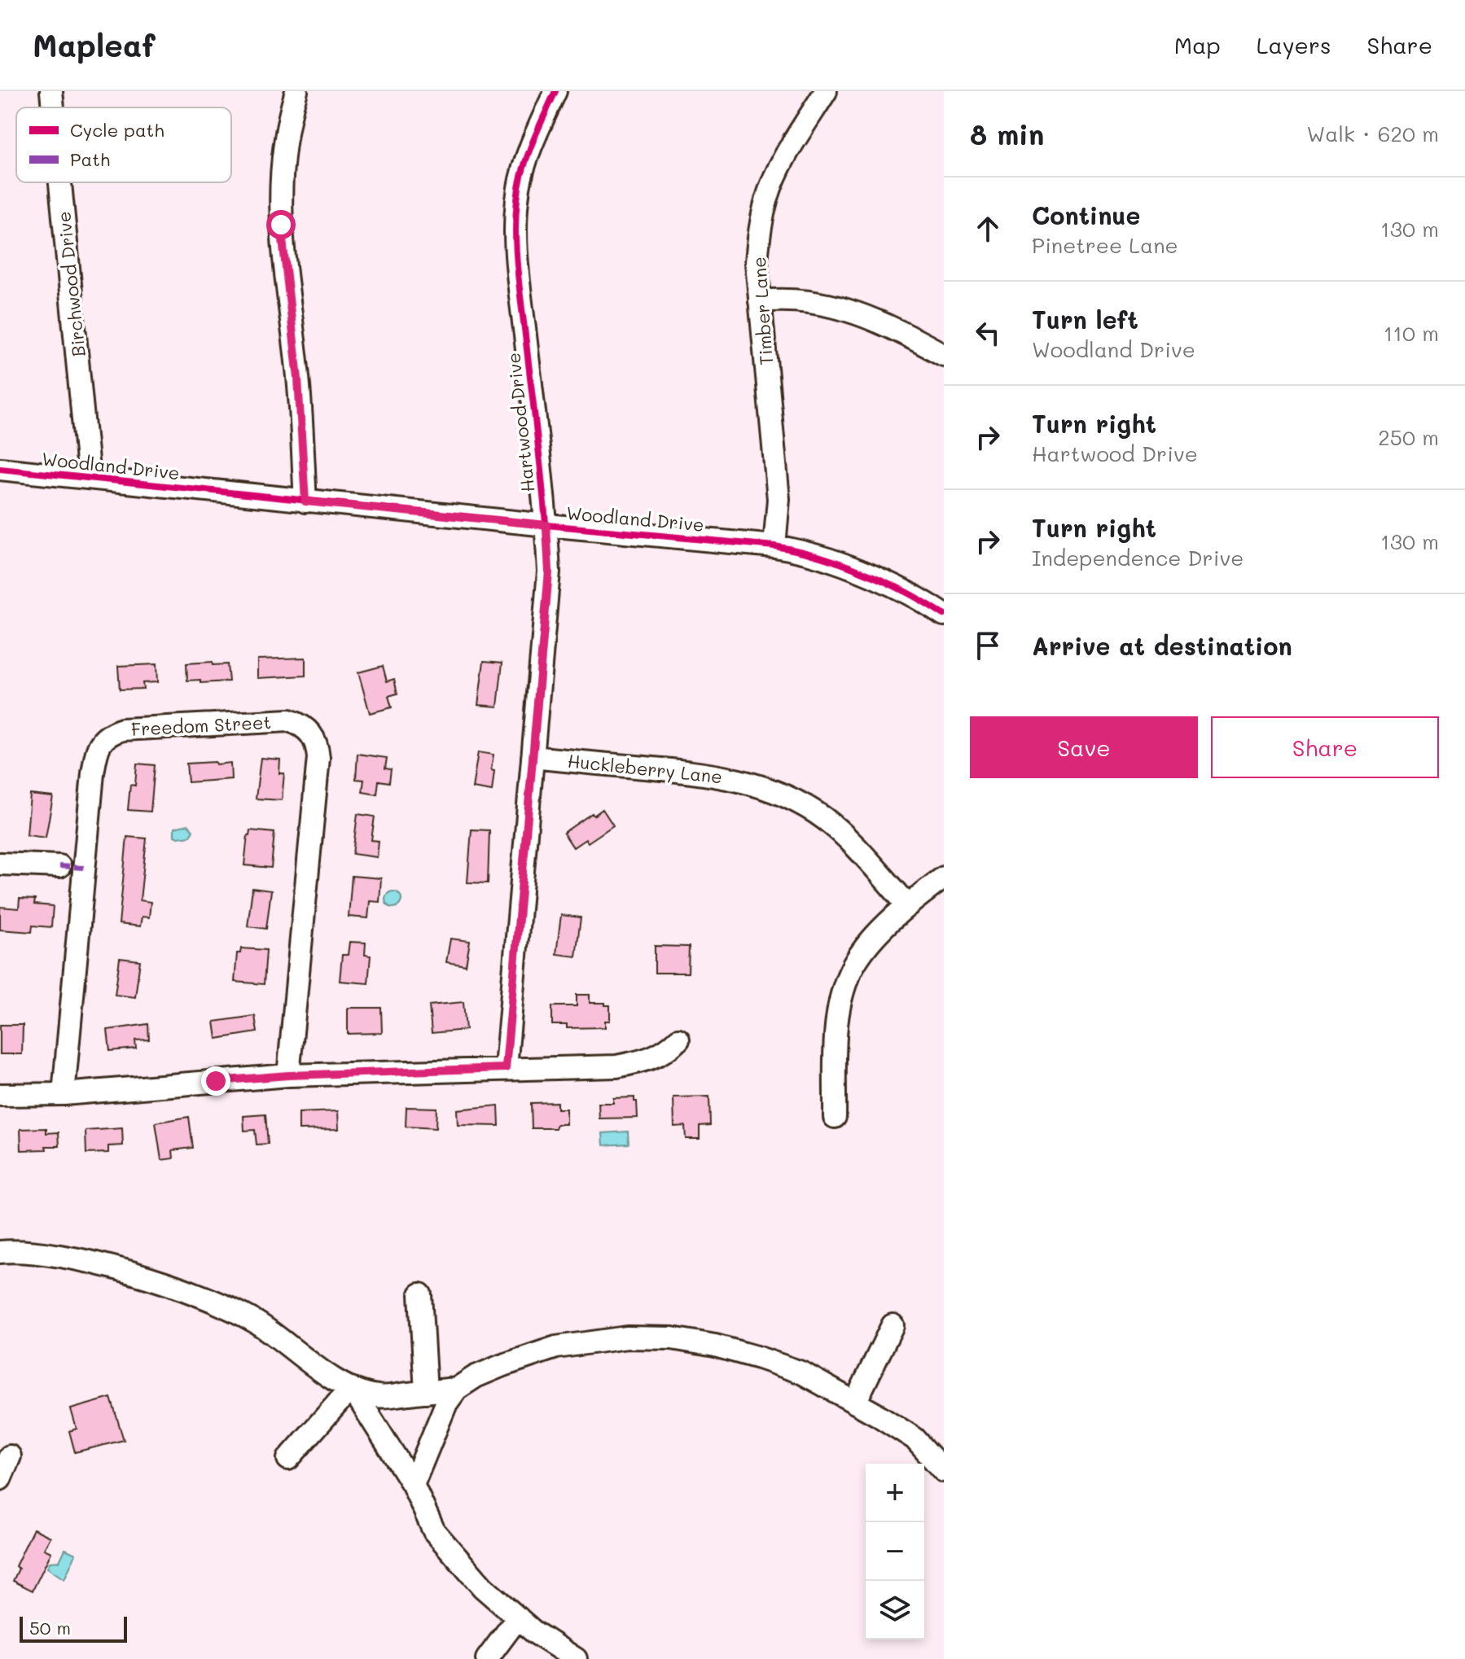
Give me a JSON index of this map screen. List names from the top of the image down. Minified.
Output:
{"streets":{"street":["Birchwood Drive","Timber Lane","Hartwood Drive","Woodland Drive","Freedom Street","Huckleberry Lane"]},"crossings":[["Birchwood Drive","Woodland Drive"],["Timber Lane","Woodland Drive"],["Hartwood Drive","Woodland Drive"],["Hartwood Drive","Huckleberry Lane"]],"legend":["Cycle path","Path"],"scale_bar":"50 m","page":{"header":"Mapleaf","nav":["Map","Layers","Share"],"heading":["8 min","Walk · 620 m"],"list":[["Continue","Pinetree Lane","130 m"],["Turn left","Woodland Drive","110 m"],["Turn right","Hartwood Drive","250 m"],["Turn right","Independence Drive","130 m"],"Arrive at destination"],"buttons":["Save","Share"],"map_buttons":["+","−"],"scale":"50 m"}}
